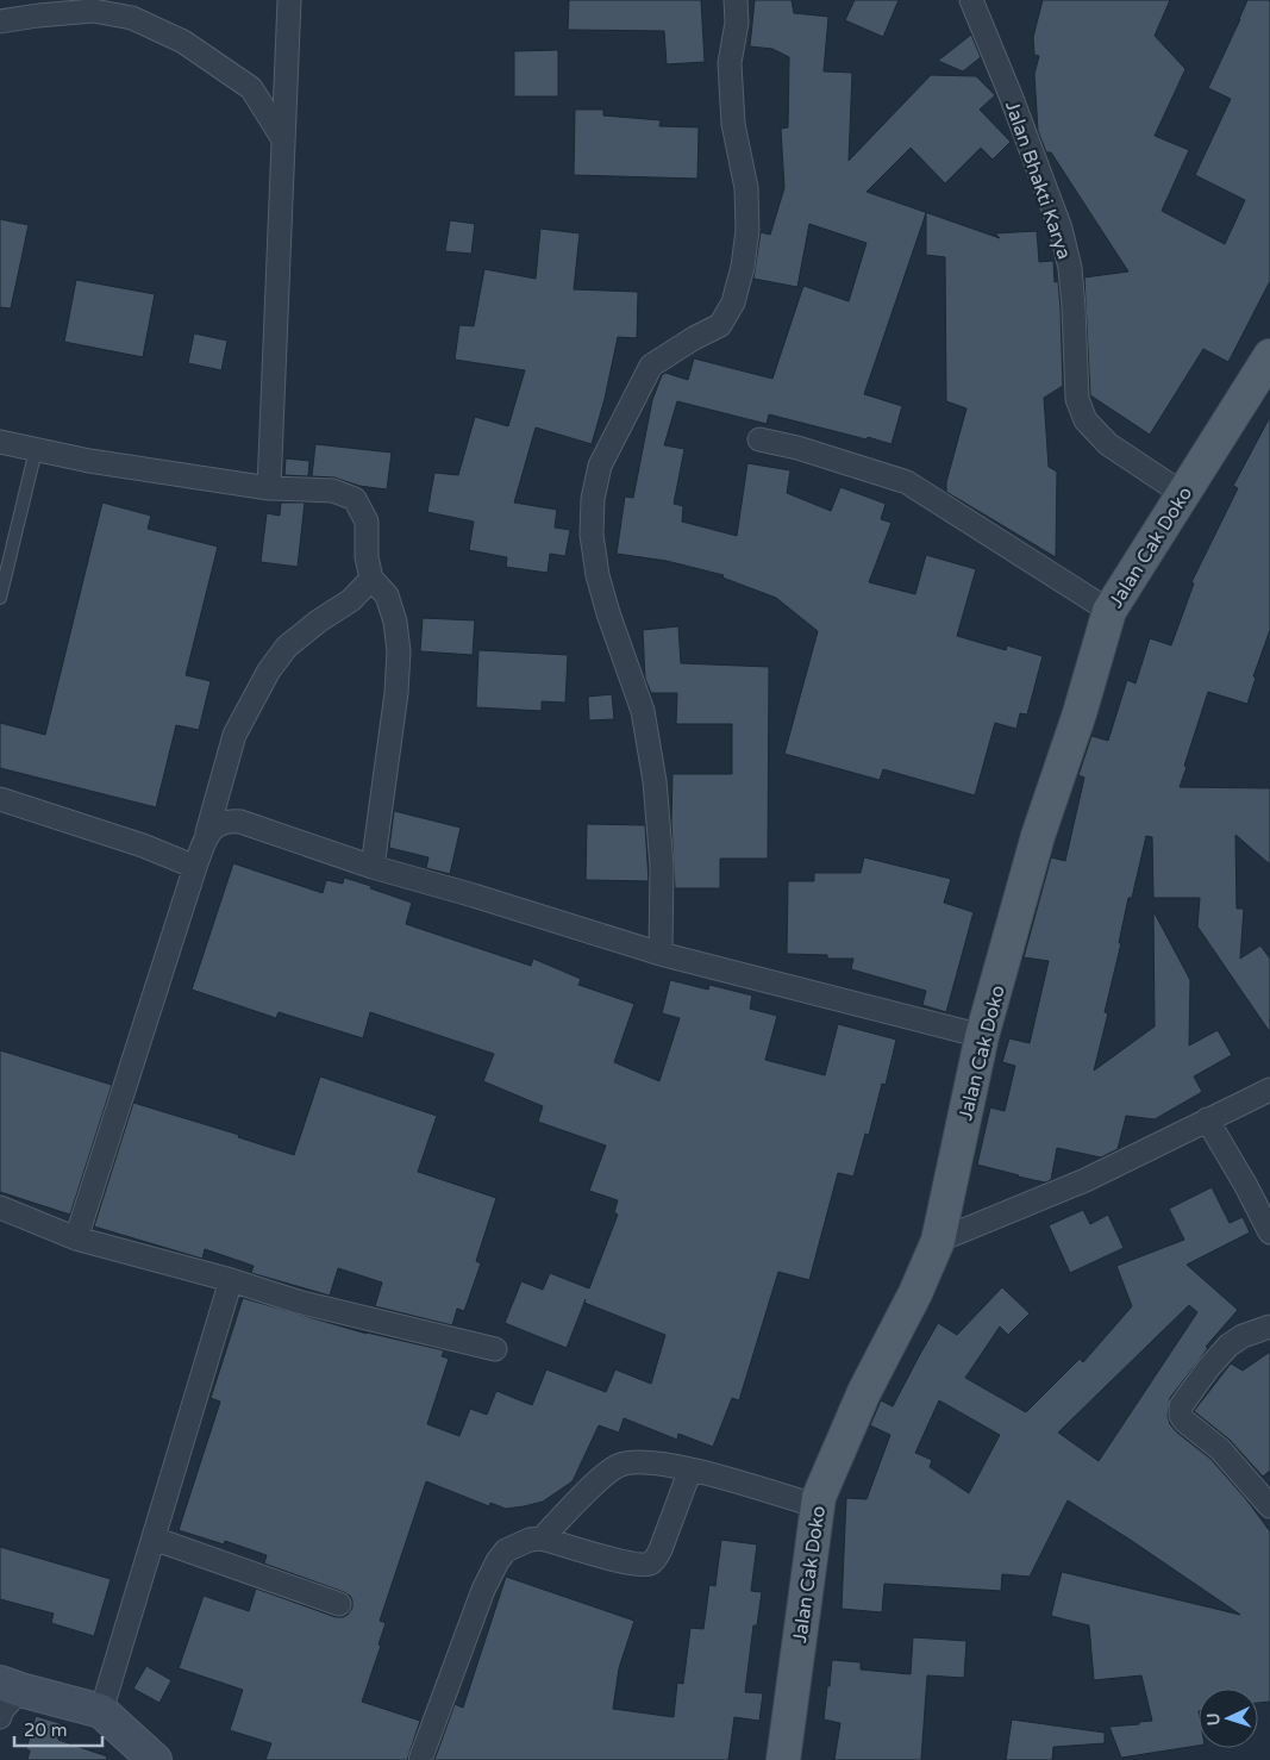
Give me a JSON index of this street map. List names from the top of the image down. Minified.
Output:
{"streets":{"main road":["Jalan Cak Doko"],"street":["Jalan Bhakti Karya"]},"crossings":[["Jalan Bhakti Karya","Jalan Cak Doko"]],"scale_bar":"20 m","north":"left"}
